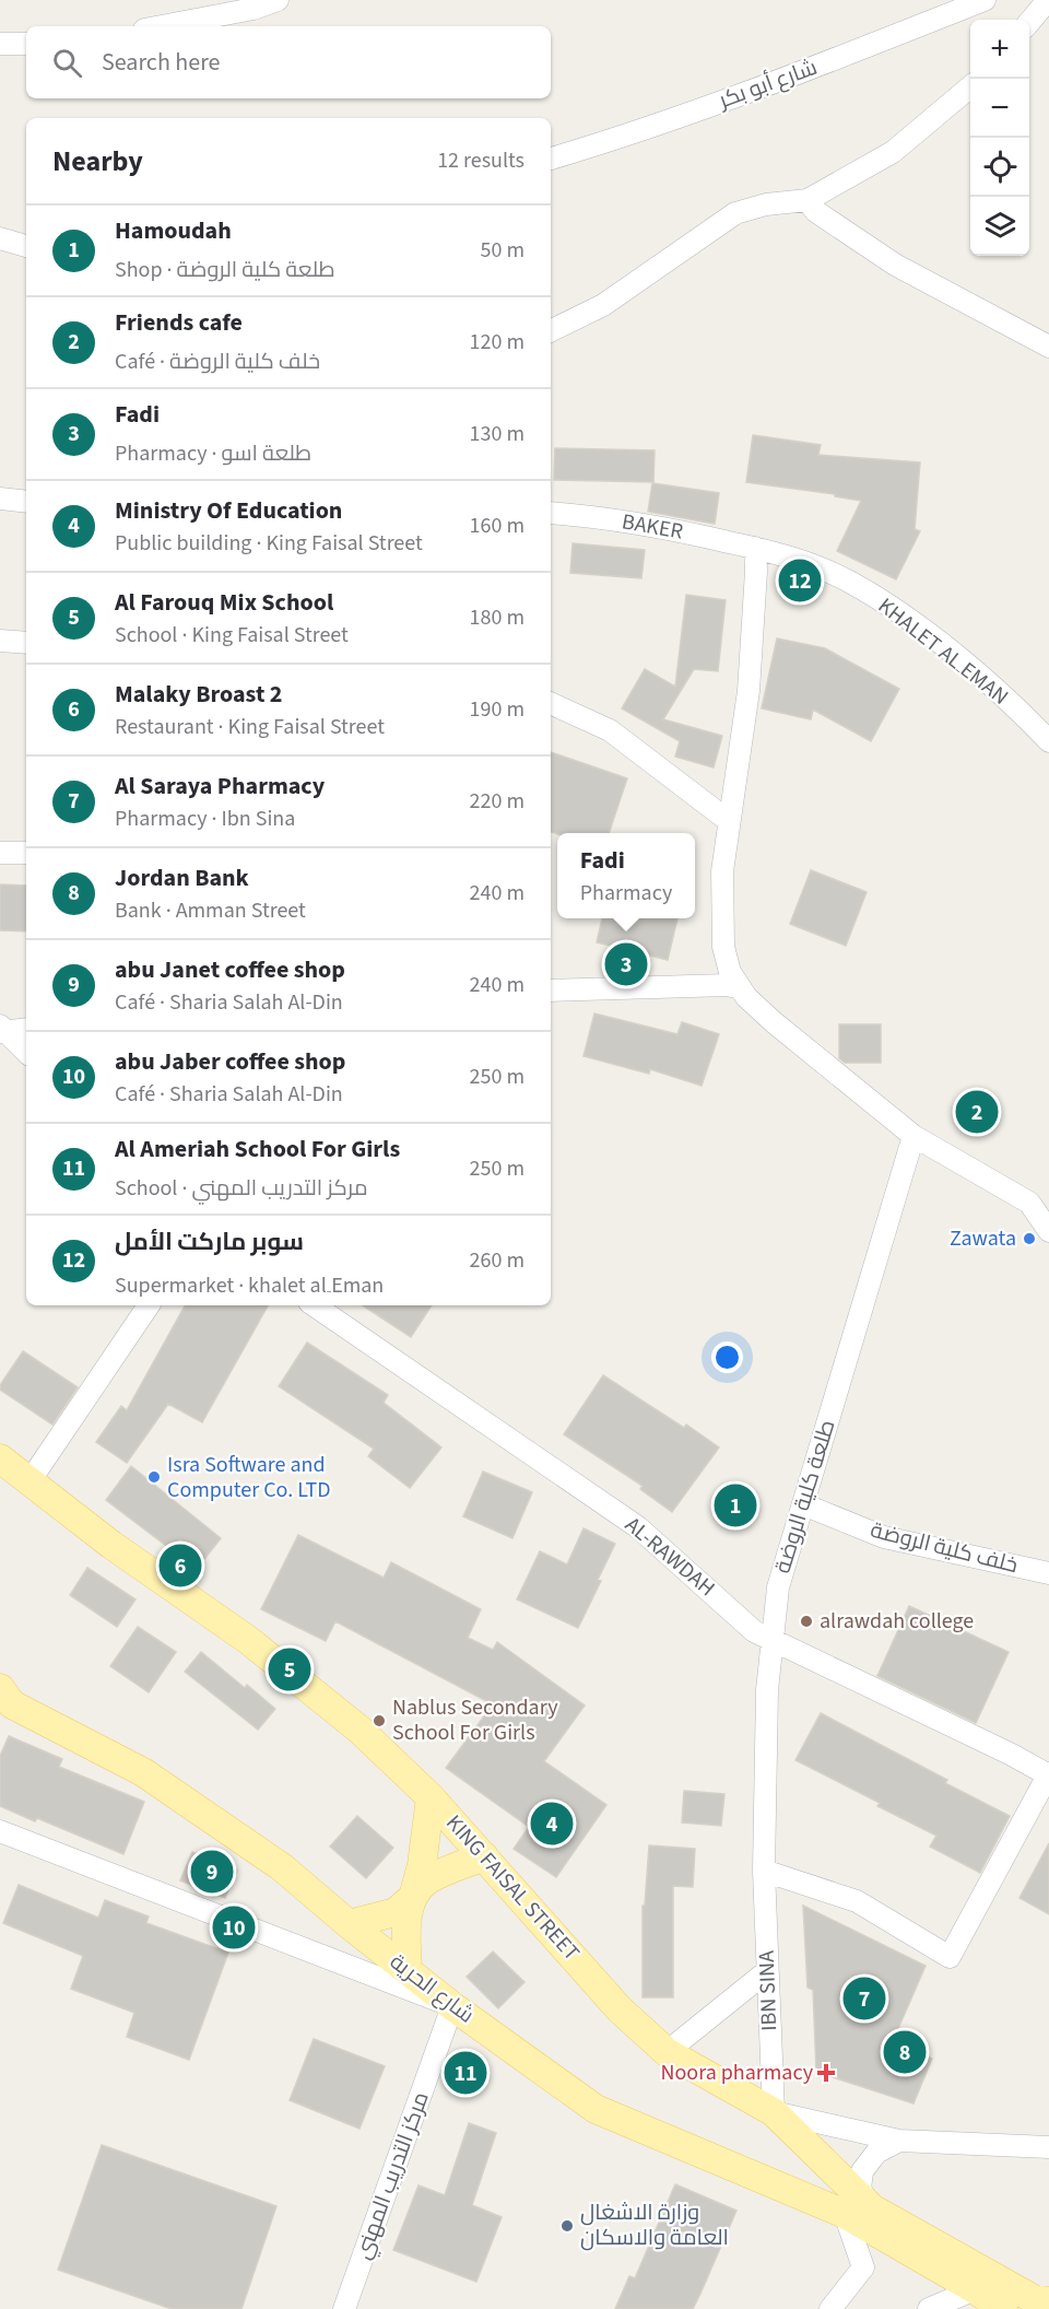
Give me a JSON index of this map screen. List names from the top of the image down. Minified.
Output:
{"streets":{"main road":["KING FAISAL STREET","شارع الحرية"],"street":["شارع أبو بكر","BAKER","KHALET AL ِEMAN","طلعة كلية الروضة","خلف كلية الروضة","AL-RAWDAH","IBN SINA","مركز التدريب المهني"]},"crossings":[["BAKER","KHALET AL ِEMAN"],["طلعة كلية الروضة","خلف كلية الروضة"],["طلعة كلية الروضة","AL-RAWDAH"],["طلعة كلية الروضة","IBN SINA"],["KING FAISAL STREET","IBN SINA"],["شارع الحرية","مركز التدريب المهني"]],"places":{"other":["Zawata","Isra Software and Computer Co. LTD","alrawdah college","Nablus Secondary School For Girls","وزارة الاشغال العامة والاسكان"],"health":["Noora pharmacy"]},"page":{"map_buttons":["+","−"],"search":"Search here","heading":["Nearby","12 results"],"list":[{"mark":"1","name":"Hamoudah","note":"Shop · طلعة كلية الروضة","value":"50 m"},{"mark":"2","name":"Friends cafe","note":"Café · خلف كلية الروضة","value":"120 m"},{"mark":"3","name":"Fadi","note":"Pharmacy · طلعة اسو","value":"130 m"},{"mark":"4","name":"Ministry Of Education","note":"Public building · King Faisal Street","value":"160 m"},{"mark":"5","name":"Al Farouq Mix School","note":"School · King Faisal Street","value":"180 m"},{"mark":"6","name":"Malaky Broast 2","note":"Restaurant · King Faisal Street","value":"190 m"},{"mark":"7","name":"Al Saraya Pharmacy","note":"Pharmacy · Ibn Sina","value":"220 m"},{"mark":"8","name":"Jordan Bank","note":"Bank · Amman Street","value":"240 m"},{"mark":"9","name":"abu Janet coffee shop","note":"Café · Sharia Salah Al-Din","value":"240 m"},{"mark":"10","name":"abu Jaber coffee shop","note":"Café · Sharia Salah Al-Din","value":"250 m"},{"mark":"11","name":"Al Ameriah School For Girls","note":"School · مركز التدريب المهني","value":"250 m"},{"mark":"12","name":"سوبر ماركت الأمل","note":"Supermarket · khalet al ِEman","value":"260 m"}],"pins":["12","3","2","1","6","5","4","9","10","7","8","11"],"popup":["Fadi","Pharmacy"]}}
